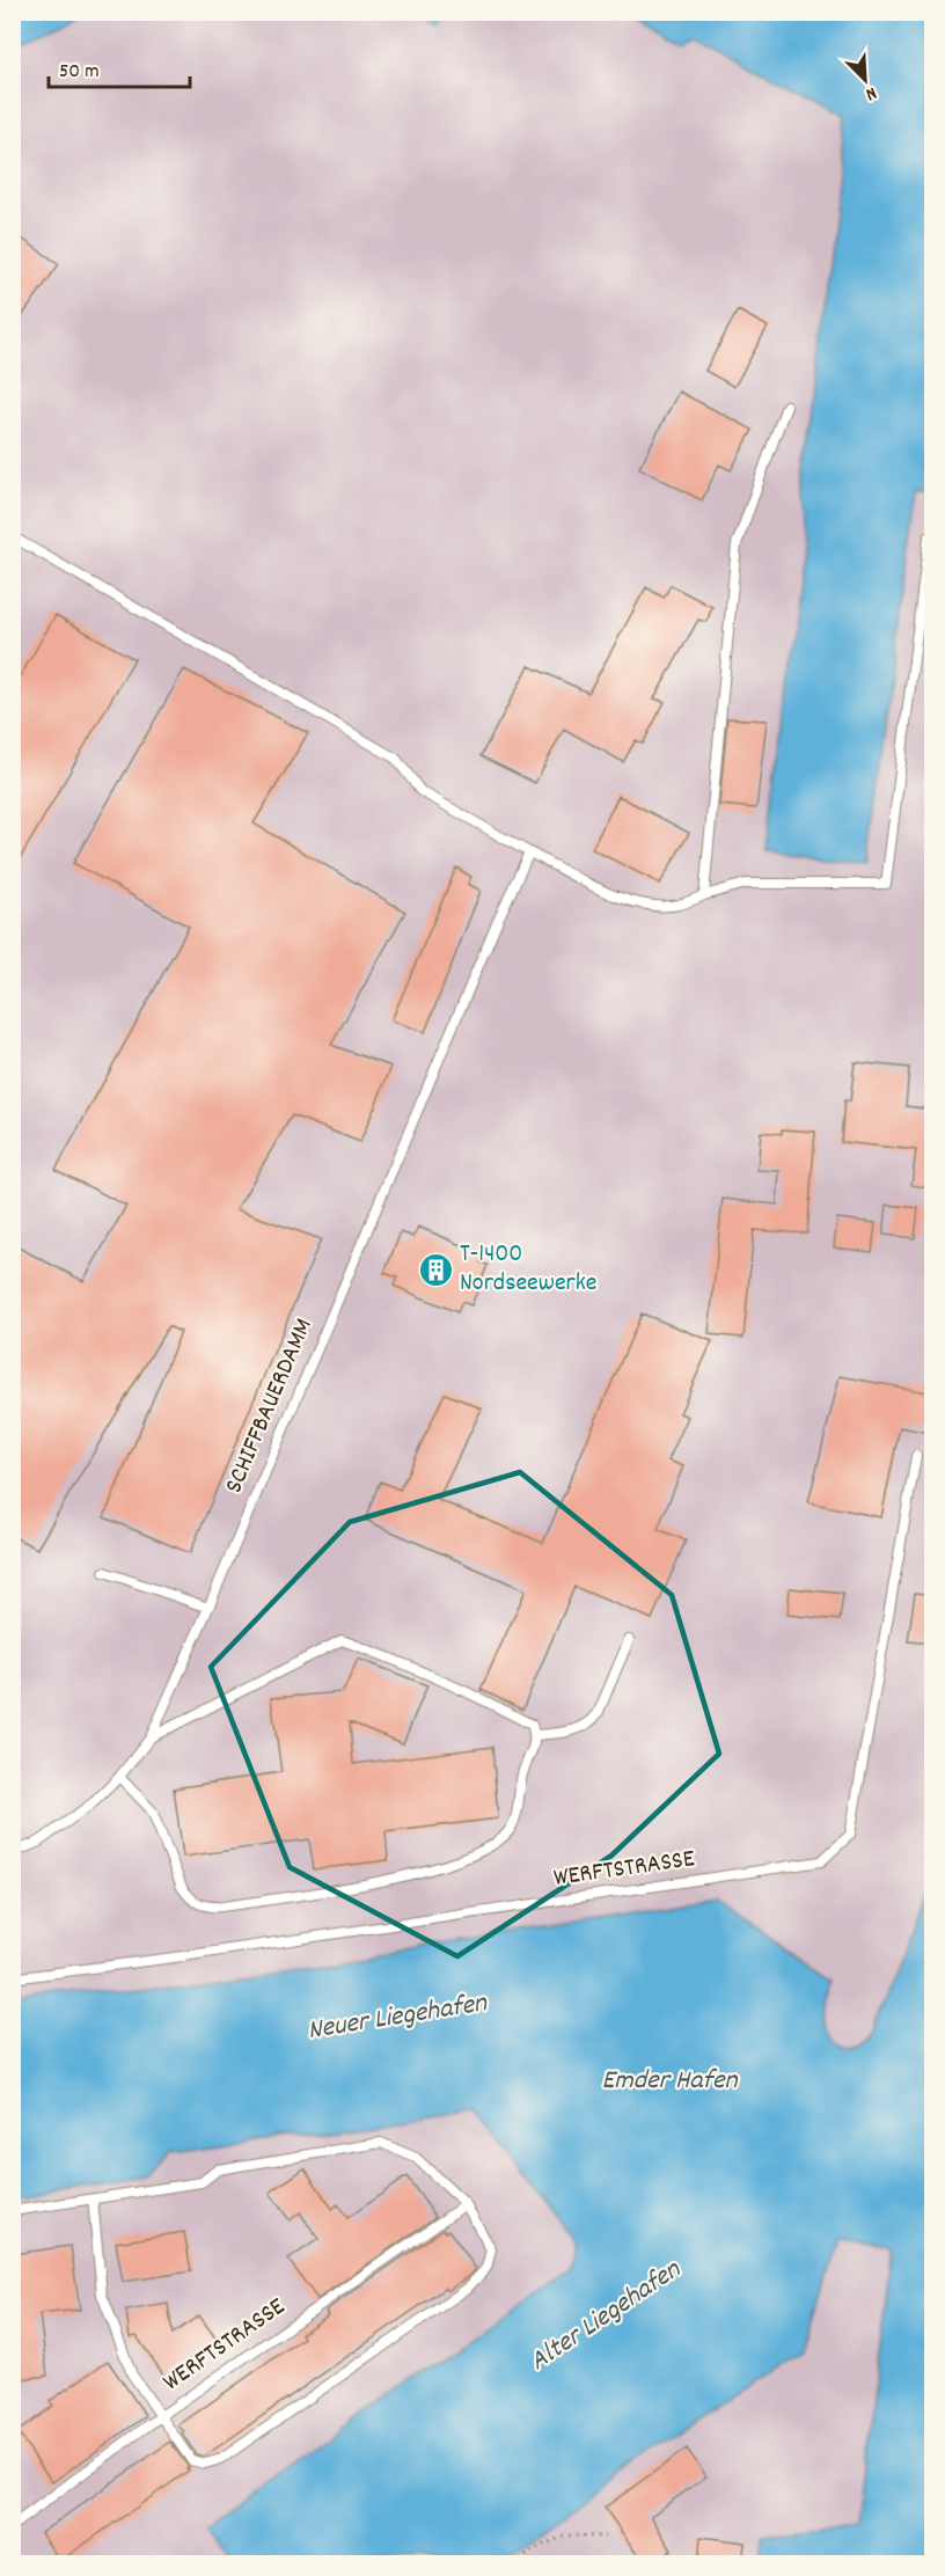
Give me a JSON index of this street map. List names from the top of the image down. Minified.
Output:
{"streets":{"lane":["SCHIFFBAUERDAMM","WERFTSTRASSE"]},"water":["Neuer Liegehafen","Emder Hafen","Alter Liegehafen"],"places":{"building":["T-1400 Nordseewerke"]},"scale_bar":"50 m","north":"bottom right"}
